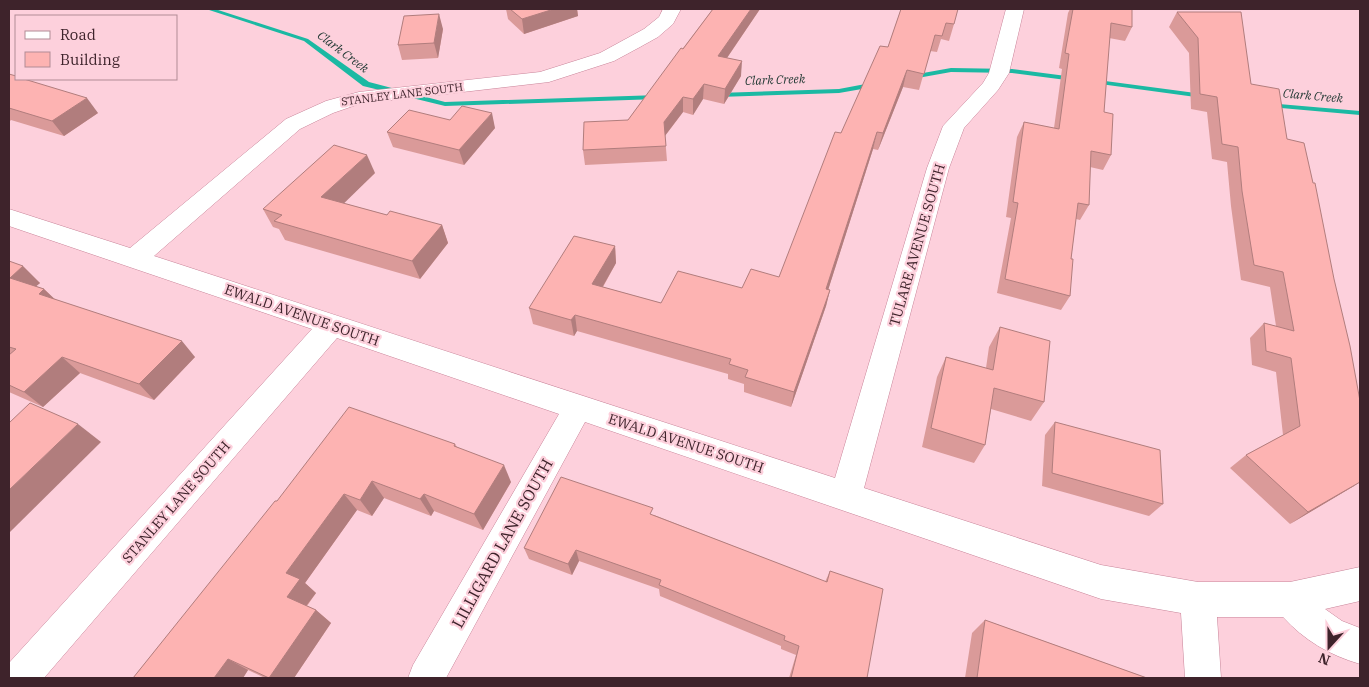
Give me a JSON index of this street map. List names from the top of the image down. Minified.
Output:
{"streets":{"street":["STANLEY LANE SOUTH","TULARE AVENUE SOUTH","EWALD AVENUE SOUTH","LILLIGARD LANE SOUTH"]},"crossings":[["STANLEY LANE SOUTH","EWALD AVENUE SOUTH"],["TULARE AVENUE SOUTH","EWALD AVENUE SOUTH"],["EWALD AVENUE SOUTH","LILLIGARD LANE SOUTH"]],"water":["Clark Creek"],"legend":["Road","Building"],"north":"bottom"}
